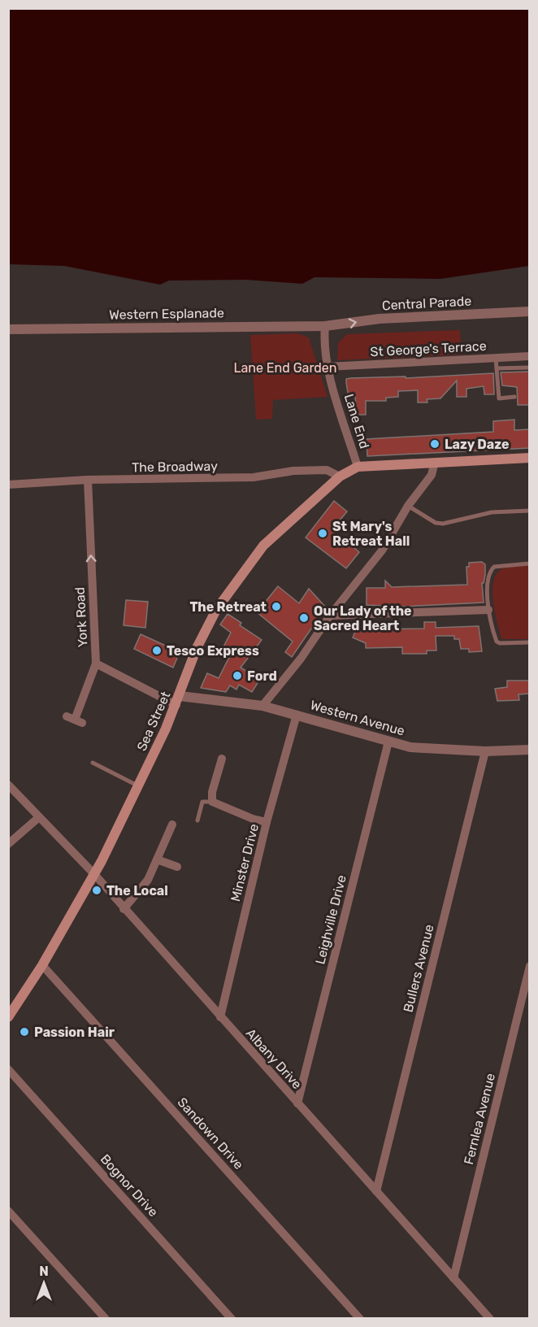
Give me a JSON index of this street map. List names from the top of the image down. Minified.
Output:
{"streets":{"main road":["Sea Street"],"street":["Central Parade","Western Esplanade","St George's Terrace","Lane End","The Broadway","York Road","Western Avenue","Minster Drive","Leighville Drive","Bullers Avenue","Albany Drive","Fernlea Avenue","Sandown Drive","Bognor Drive"]},"crossings":[["Central Parade","Western Esplanade"],["Central Parade","Lane End"],["Western Esplanade","Lane End"],["St George's Terrace","Lane End"],["Lane End","Sea Street"],["The Broadway","York Road"],["The Broadway","Sea Street"],["York Road","Western Avenue"],["York Road","Sea Street"],["Western Avenue","Sea Street"],["Western Avenue","Minster Drive"],["Western Avenue","Leighville Drive"],["Western Avenue","Bullers Avenue"],["Sea Street","Albany Drive"],["Sea Street","Sandown Drive"],["Minster Drive","Albany Drive"],["Leighville Drive","Albany Drive"],["Bullers Avenue","Albany Drive"],["Albany Drive","Fernlea Avenue"]],"one_way":["Central Parade","York Road"],"parks":["Lane End Garden"],"places":["Lazy Daze","St Mary's Retreat Hall","The Retreat","Our Lady of the Sacred Heart","Tesco Express","Ford","The Local","Passion Hair"],"north":"top"}
